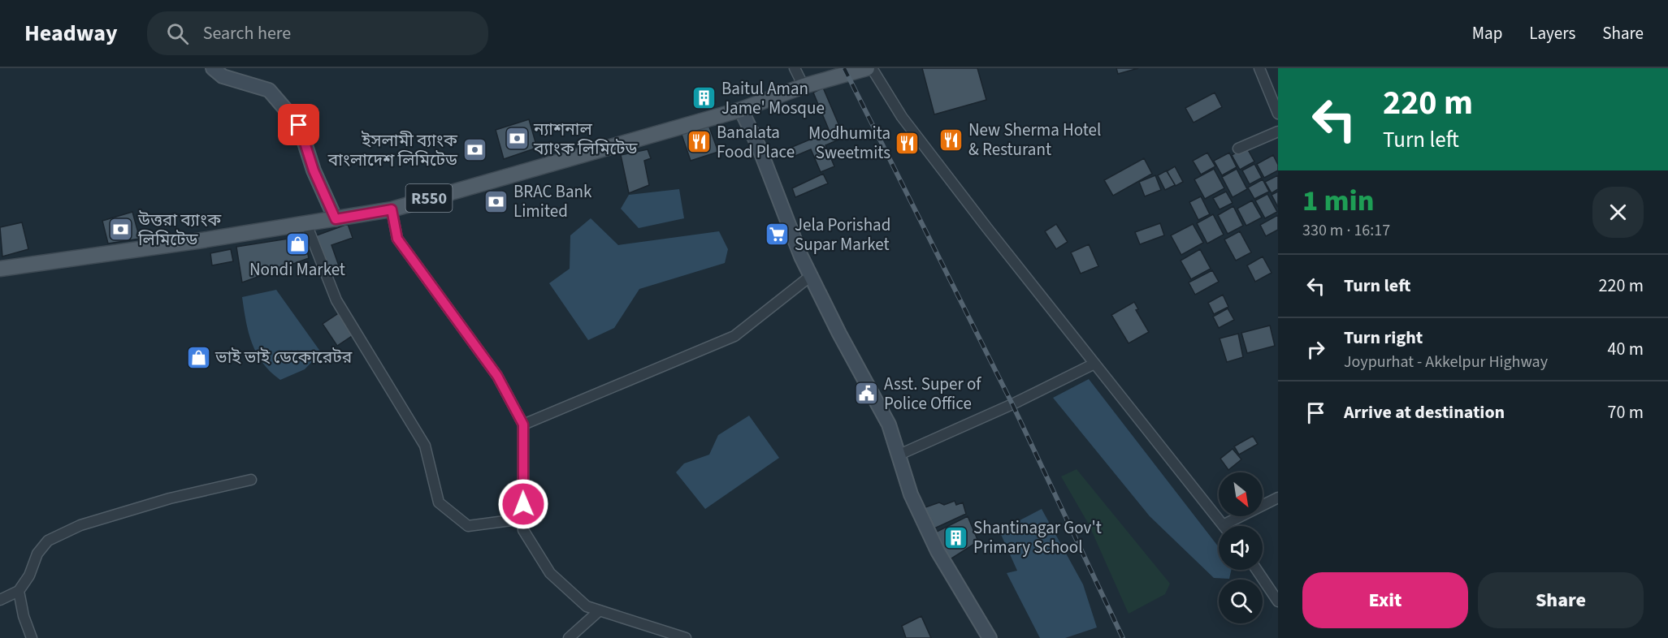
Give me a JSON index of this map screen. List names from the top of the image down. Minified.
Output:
{"streets":{"main road":["R550"]},"places":{"building":["Baitul Aman Jame' Mosque","Shantinagar Gov't Primary School"],"bank":["ন্যাশনাল ব্যাংক লিমিটেড","ইসলামী ব্যাংক বাংলাদেশ লিমিটেড","BRAC Bank Limited","উত্তরা ব্যাংক লিমিটেড"],"restaurant":["New Sherma Hotel & Resturant","Banalata Food Place","Modhumita Sweetmits"],"supermarket":["Jela Porishad Supar Market"],"shop":["Nondi Market","ভাই ভাই ডেকোরেটর"],"public building":["Asst. Super of Police Office"]},"north":"bottom right","page":{"header":"Headway","search":"Search here","nav":["Map","Layers","Share"],"turn":["220 m","Turn left"],"heading":["1 min","330 m · 16:17"],"list":[{"name":"Turn left","value":"220 m"},{"name":"Turn right","note":"Joypurhat - Akkelpur Highway","value":"40 m"},{"name":"Arrive at destination","value":"70 m"}],"buttons":["Exit","Share"]}}
